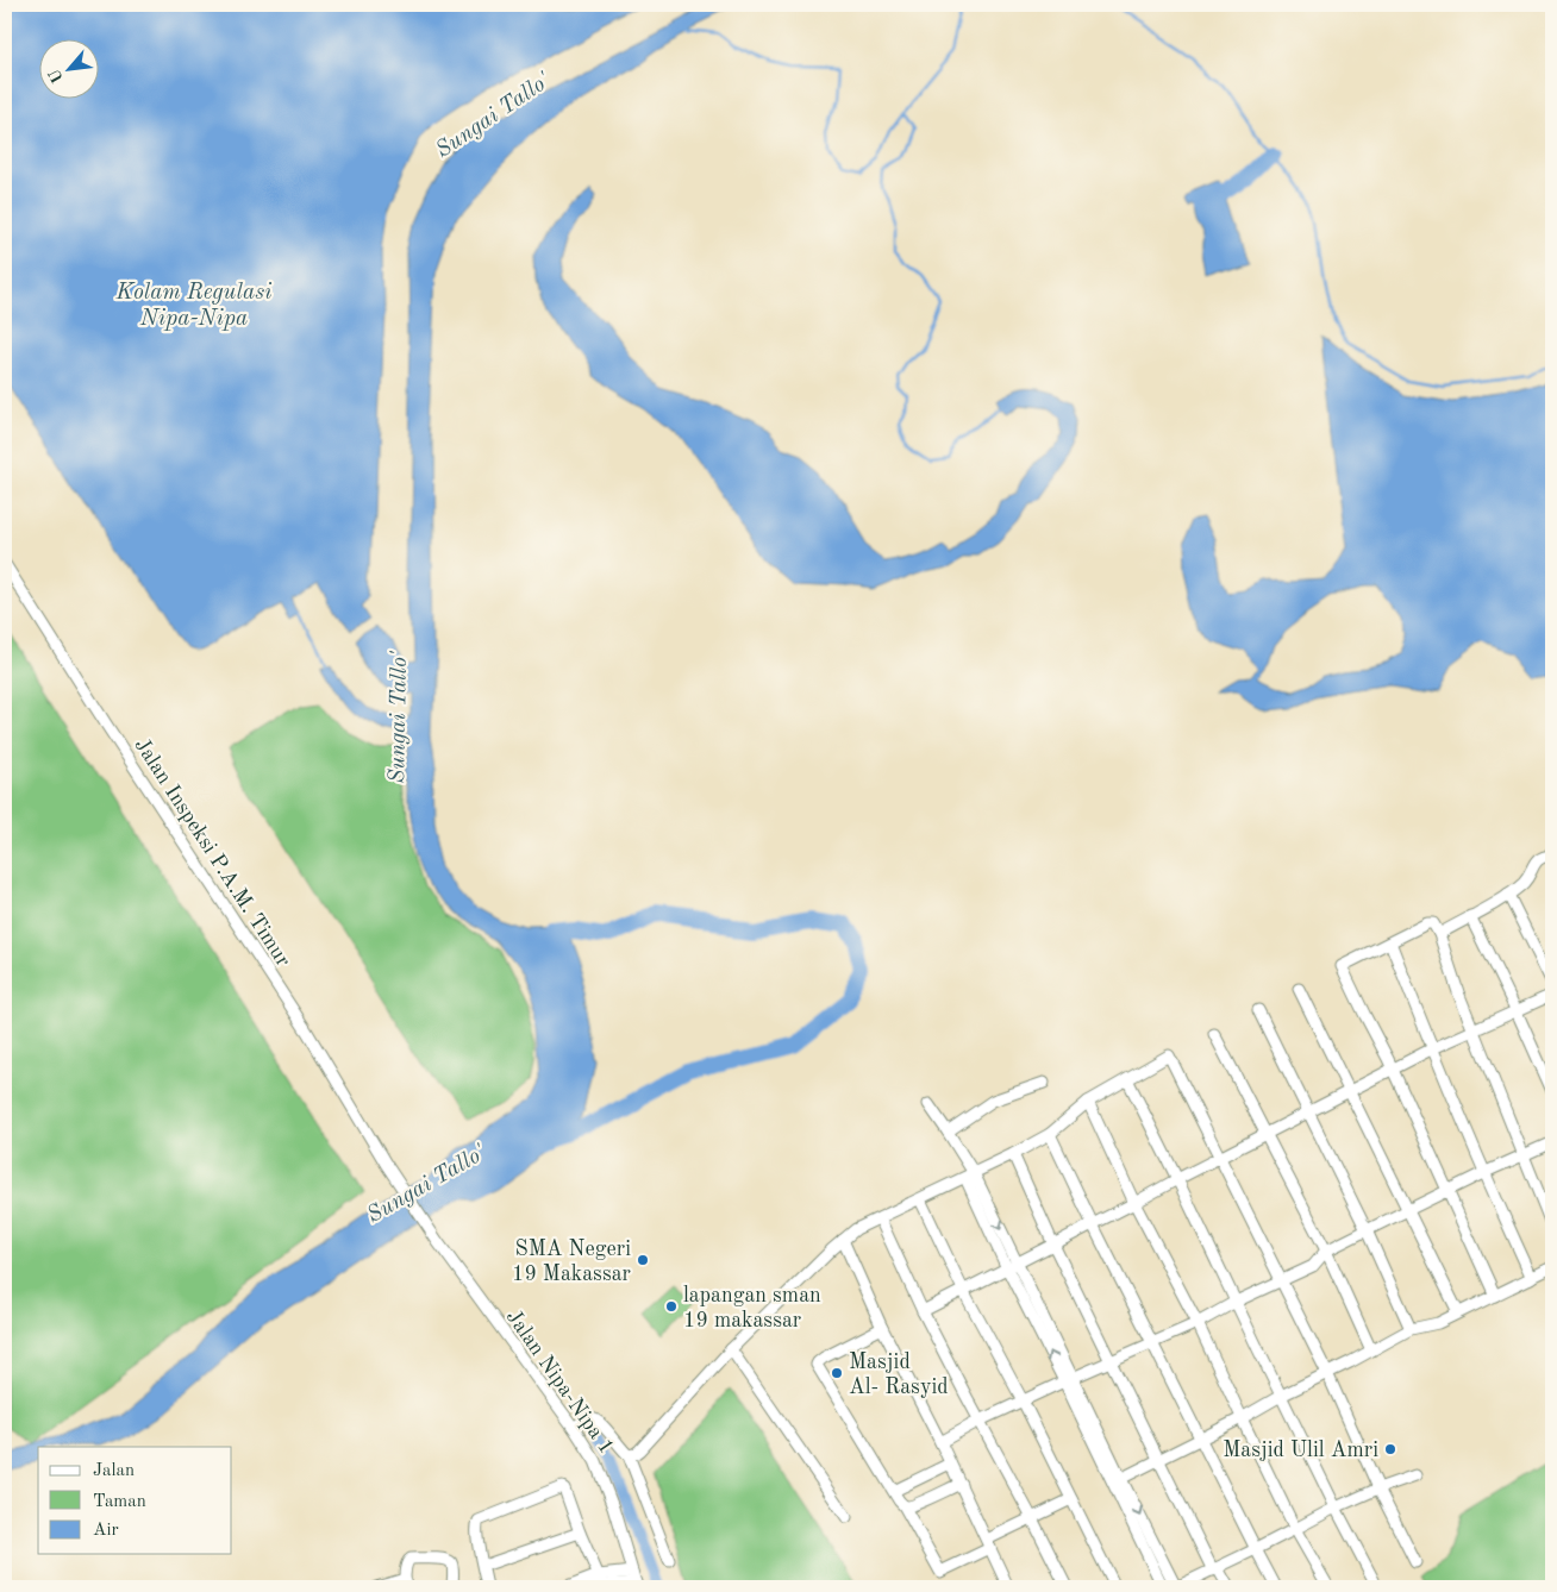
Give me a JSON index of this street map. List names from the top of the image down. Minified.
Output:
{"streets":{"street":["Jalan Inspeksi P.A.M. Timur","Jalan Nipa-Nipa 1"]},"crossings":[["Jalan Inspeksi P.A.M. Timur","Jalan Nipa-Nipa 1"]],"water":["Sungai Tallo'","Kolam Regulasi Nipa-Nipa"],"places":["SMA Negeri 19 Makassar","lapangan sman 19 makassar","Masjid Al- Rasyid","Masjid Ulil Amri"],"legend":["Jalan","Taman","Air"],"north":"bottom left"}
